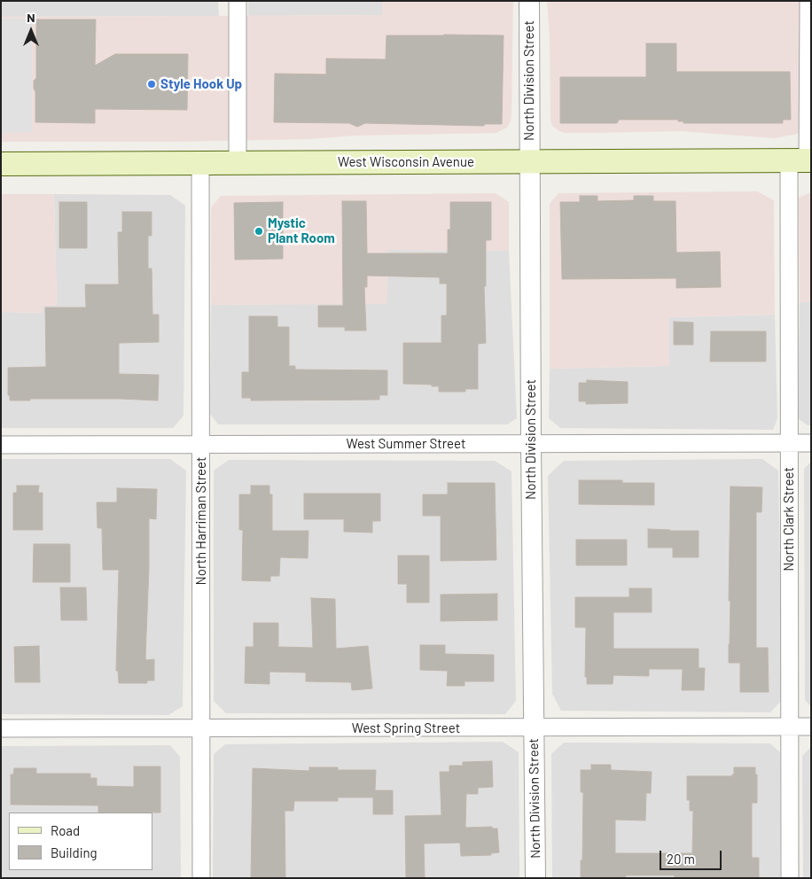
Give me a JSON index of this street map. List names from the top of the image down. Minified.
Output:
{"streets":{"main road":["West Wisconsin Avenue"],"street":["North Division Street","West Summer Street","North Clark Street","North Harriman Street","West Spring Street"]},"crossings":[["North Division Street","West Wisconsin Avenue"],["North Division Street","West Summer Street"],["North Division Street","West Spring Street"],["West Wisconsin Avenue","North Clark Street"],["West Wisconsin Avenue","North Harriman Street"],["West Summer Street","North Clark Street"],["West Summer Street","North Harriman Street"],["North Clark Street","West Spring Street"],["North Harriman Street","West Spring Street"]],"places":["Style Hook Up","Mystic Plant Room"],"legend":["Road","Building"],"scale_bar":"20 m","north":"top"}
